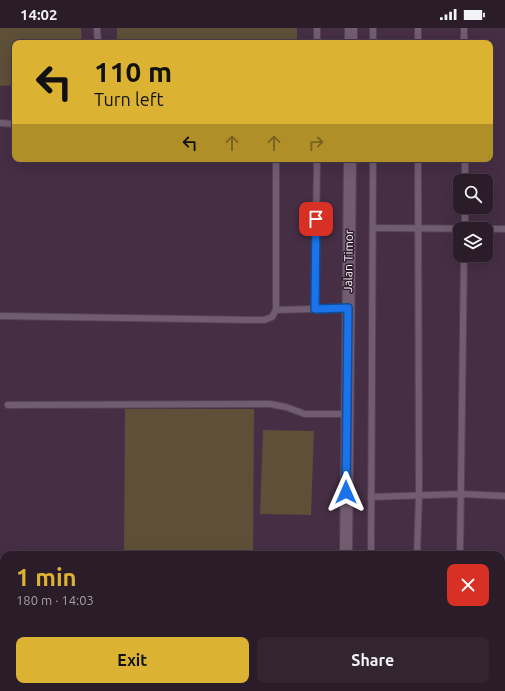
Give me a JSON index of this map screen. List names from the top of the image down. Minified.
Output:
{"streets":{"street":["Jalan Timor"]},"page":{"status":"14:02","turn":["110 m","Turn left"],"heading":["1 min","180 m · 14:03"],"buttons":["Exit","Share"]}}
